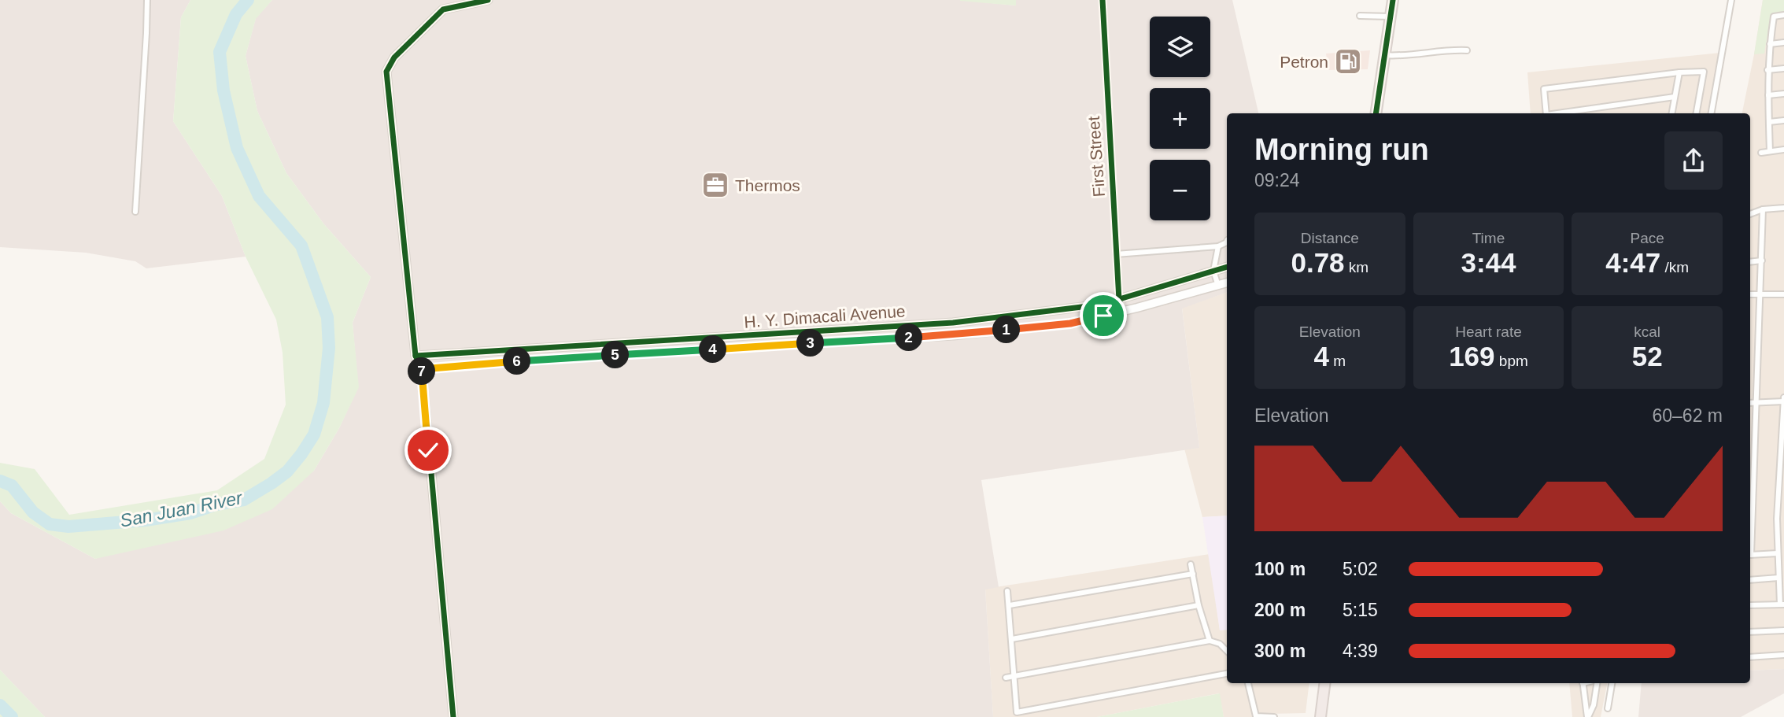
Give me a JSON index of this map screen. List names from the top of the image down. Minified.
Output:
{"streets":{"street":["First Street","H. Y. Dimacali Avenue"]},"crossings":[["First Street","H. Y. Dimacali Avenue"]],"water":["San Juan River"],"places":{"fuel station":["Petron"],"office":["Thermos"]},"page":{"map_buttons":["+","−"],"heading":["Morning run","09:24"],"stats":[["Distance","0.78 km"],["Time","3:44"],["Pace","4:47 /km"],["Elevation","4 m"],["Heart rate","169 bpm"],["kcal","52"]],"pins":["1","2","3","4","5","6","7"],"chart":["Elevation","60–62 m"],"list":[{"name":"100 m","note":"5:02"},{"name":"200 m","note":"5:15"},{"name":"300 m","note":"4:39"}]}}
